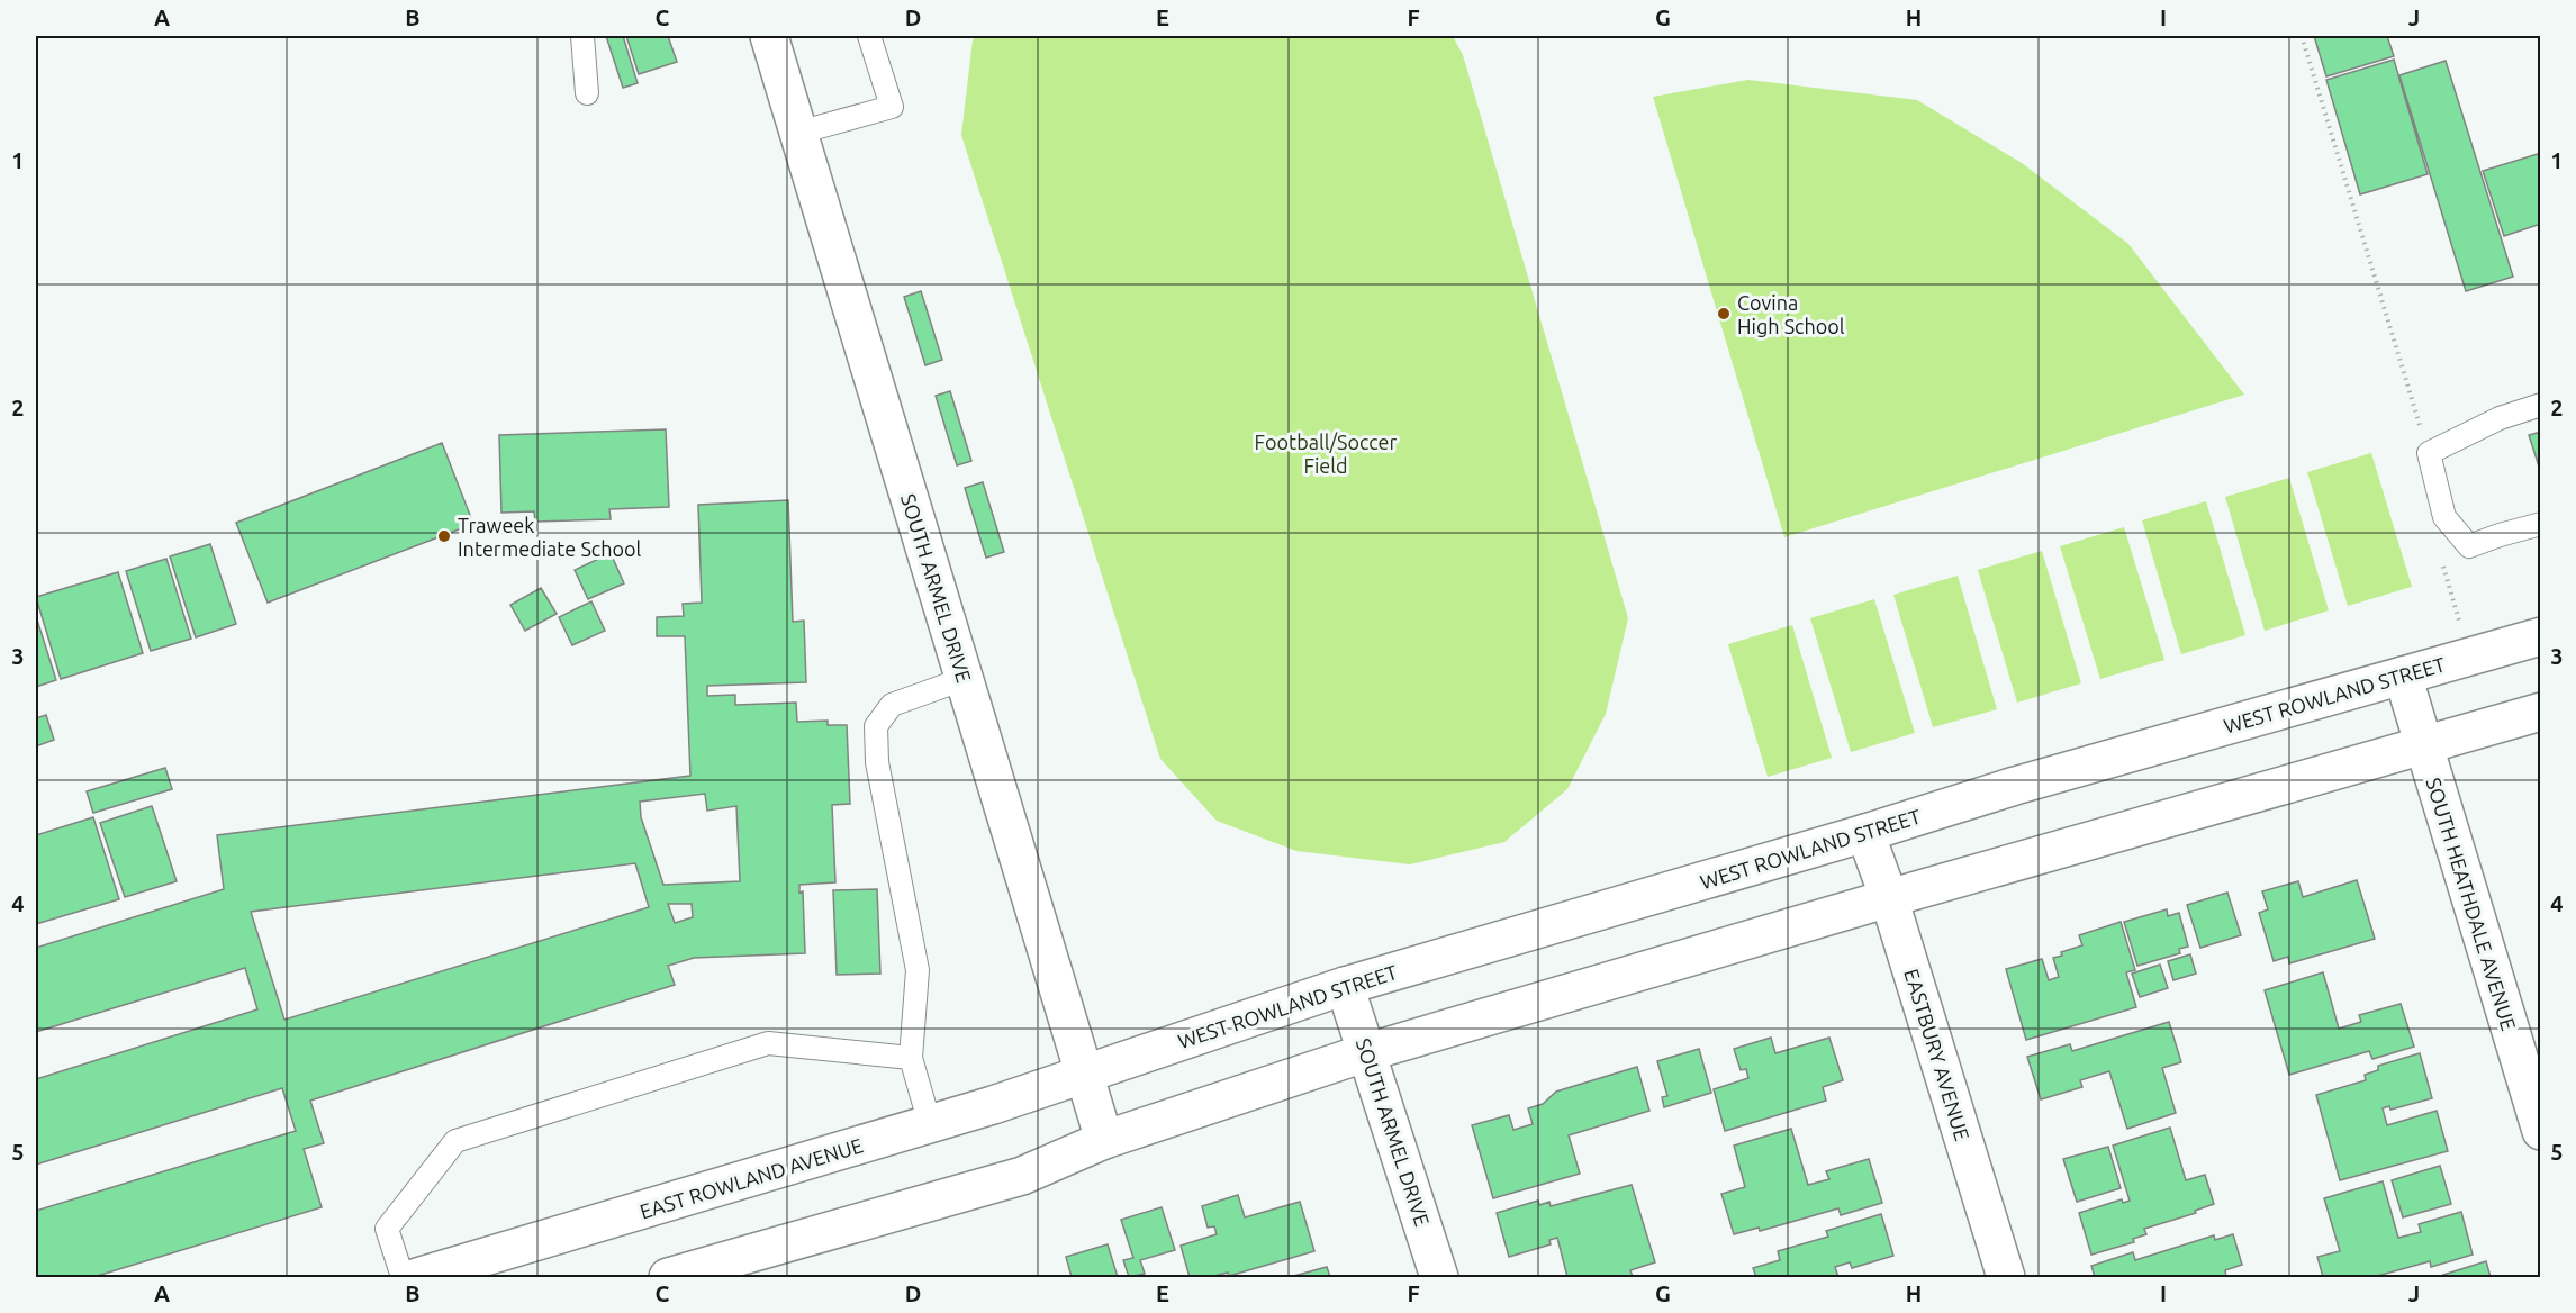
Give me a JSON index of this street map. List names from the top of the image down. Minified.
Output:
{"streets":{"main road":["SOUTH ARMEL DRIVE","WEST ROWLAND STREET","SOUTH HEATHDALE AVENUE","EASTBURY AVENUE","EAST ROWLAND AVENUE"]},"crossings":[["SOUTH ARMEL DRIVE","WEST ROWLAND STREET"],["SOUTH ARMEL DRIVE","EAST ROWLAND AVENUE"],["WEST ROWLAND STREET","SOUTH HEATHDALE AVENUE"],["WEST ROWLAND STREET","EASTBURY AVENUE"],["WEST ROWLAND STREET","EAST ROWLAND AVENUE"]],"parks":["Football/Soccer Field"],"places":["Covina High School","Traweek Intermediate School"],"grid":{"columns":["A","B","C","D","E","F","G","H","I","J"],"rows":["1","2","3","4","5"]}}
